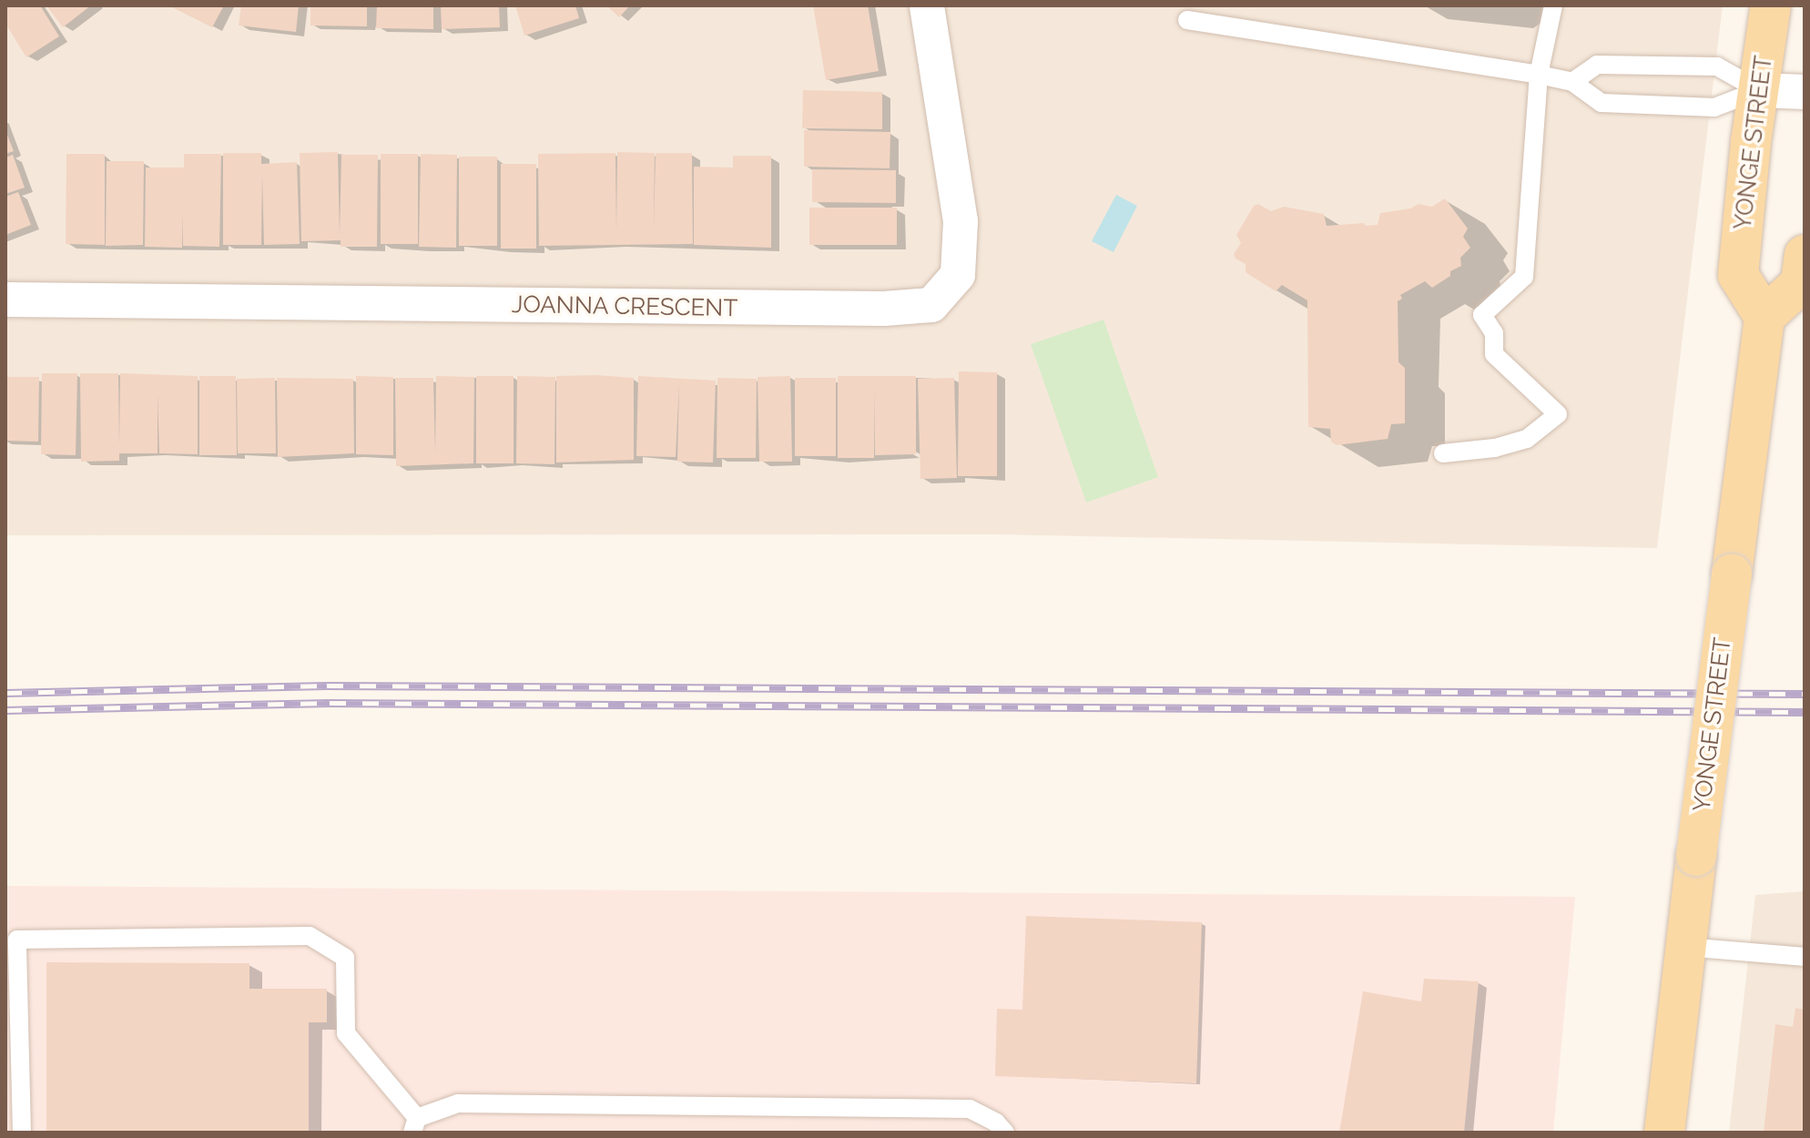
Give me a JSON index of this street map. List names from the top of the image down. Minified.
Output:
{"streets":{"main road":["YONGE STREET"],"street":["JOANNA CRESCENT"]}}
